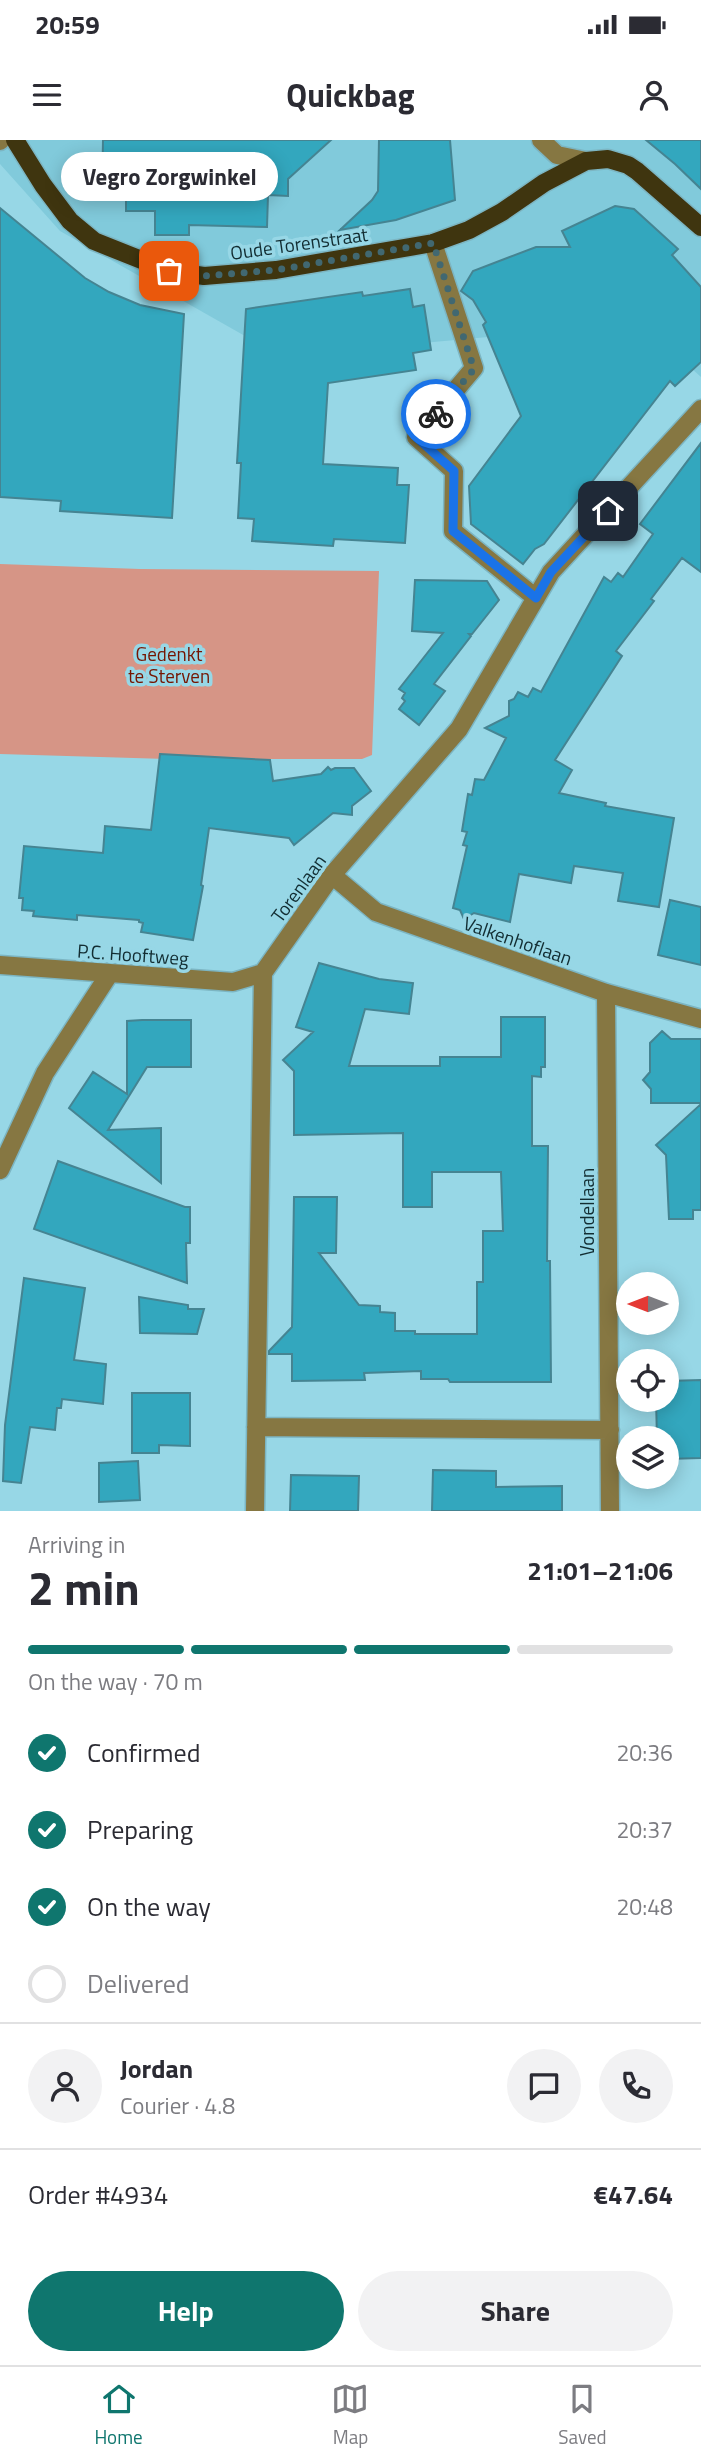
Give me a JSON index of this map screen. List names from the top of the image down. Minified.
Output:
{"streets":{"main road":["Oude Torenstraat"],"street":["Torenlaan","Valkenhoflaan","P.C. Hooftweg","Vondellaan"]},"crossings":[["Torenlaan","Valkenhoflaan"],["Torenlaan","P.C. Hooftweg"],["Valkenhoflaan","Vondellaan"]],"parks":["Gedenkt te Sterven"],"places":["Vegro Zorgwinkel"],"north":"left","page":{"status":"20:59","header":"Quickbag","bubble":"Vegro Zorgwinkel","heading":["2 min","Arriving in","21:01–21:06"],"panel":["Jordan","Courier · 4.8","Order #4934","€47.64"],"bar":"On the way · 70 m","list":[["Confirmed","20:36"],["Preparing","20:37"],["On the way","20:48"],"Delivered"],"buttons":["Help","Share"],"tabs":["Home","Map","Saved"]}}
